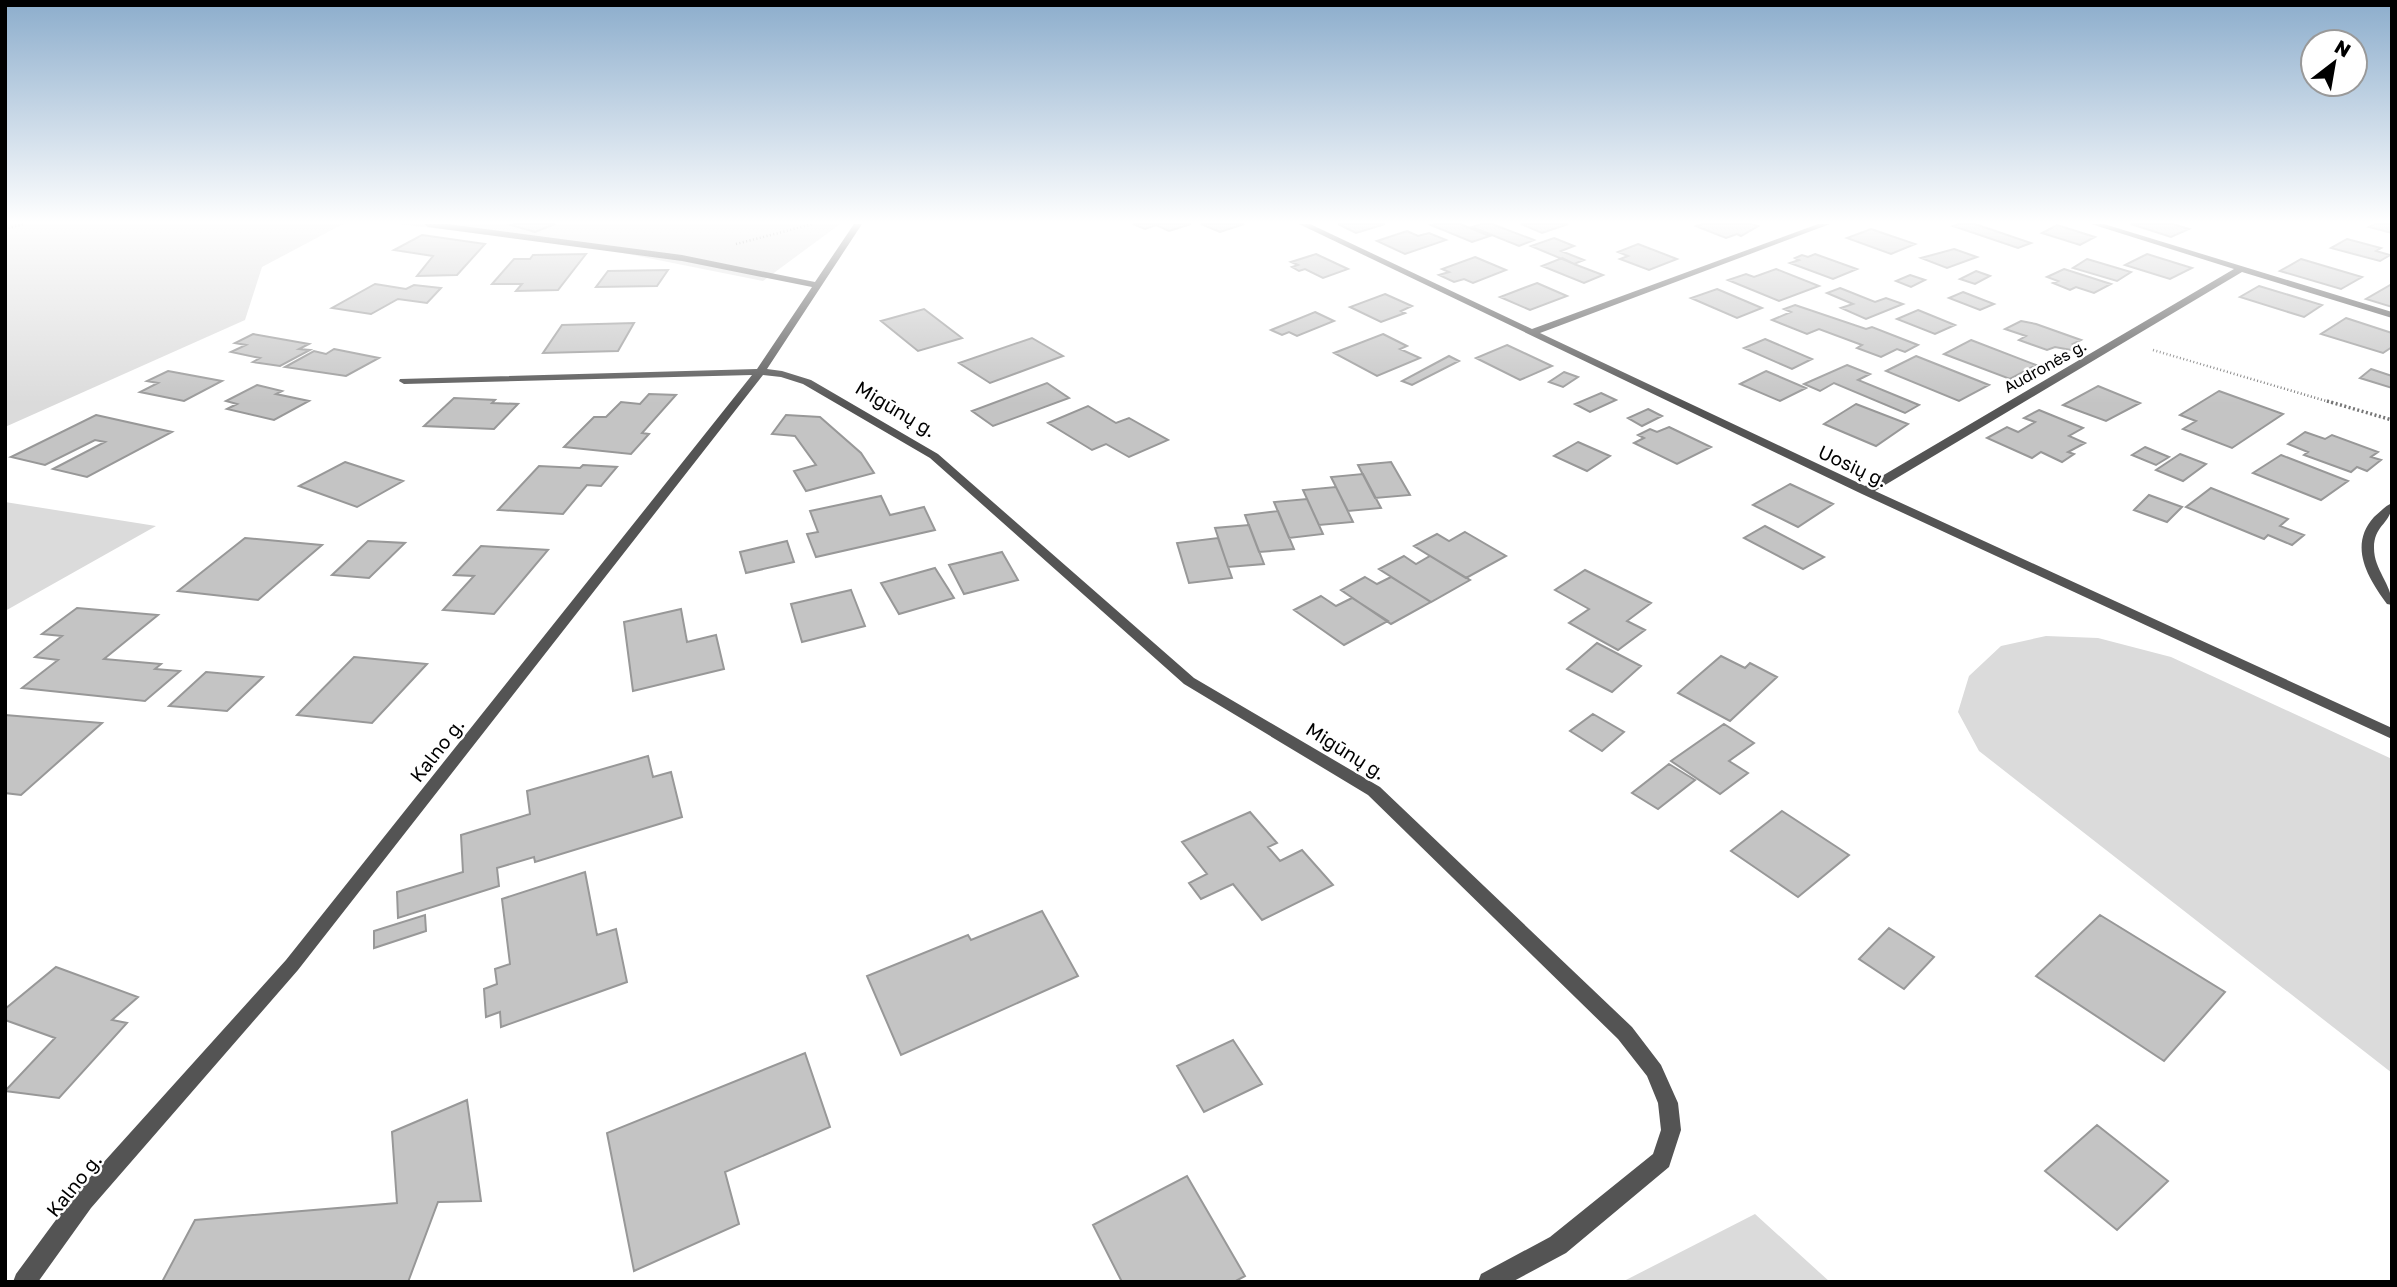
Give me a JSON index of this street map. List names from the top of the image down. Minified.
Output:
{"streets":{"street":["Audronės g.","Migūnų g.","Uosių g.","Kalno g."]},"crossings":[["Audronės g.","Uosių g."],["Migūnų g.","Kalno g."]],"north":"top right"}
